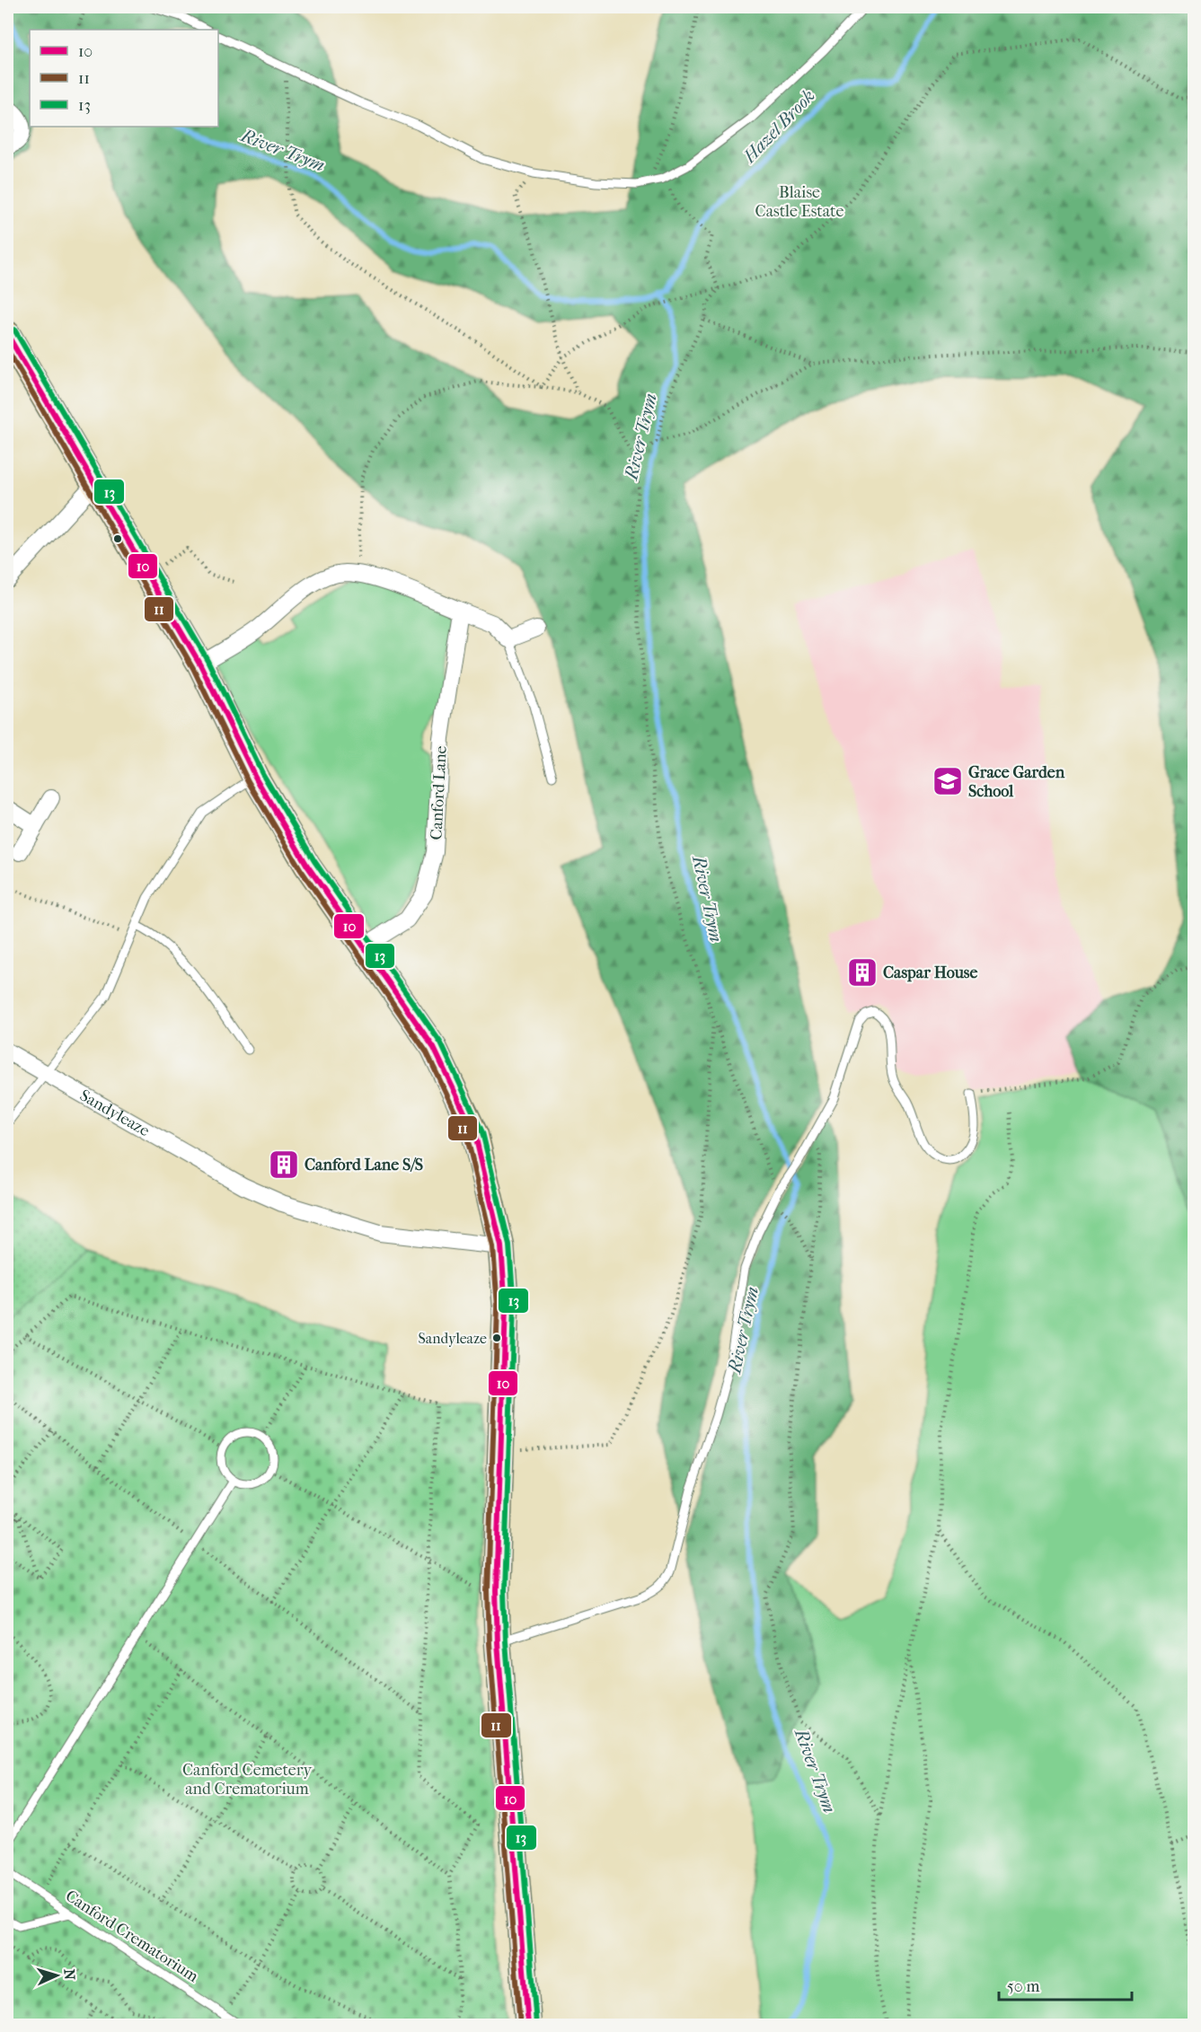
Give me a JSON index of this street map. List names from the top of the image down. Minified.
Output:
{"streets":{"street":["Canford Lane","Sandyleaze"],"lane":["Canford Crematorium"]},"water":["Hazel Brook","River Trym"],"parks":["Blaise Castle Estate","Canford Cemetery and Crematorium"],"places":{"school or university":["Grace Garden School"],"building":["Caspar House","Canford Lane S/S"],"other":["Sandyleaze"]},"lines":["transit line 13","transit line 10","transit line 11"],"legend":["10","11","13"],"scale_bar":"50 m","north":"right"}
